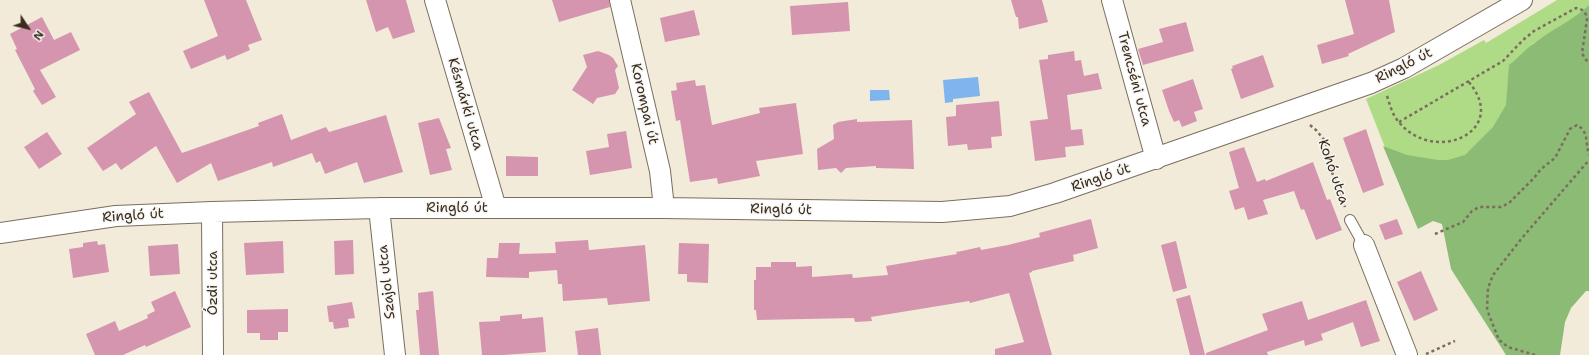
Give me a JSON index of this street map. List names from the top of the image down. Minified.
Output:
{"streets":{"street":["Ringló út","Trencséni utca","Késmárki utca","Korompai út","Szajol utca","Ózdi utca"],"path":["Kohó utca"]},"crossings":[["Ringló út","Trencséni utca"],["Ringló út","Késmárki utca"],["Ringló út","Korompai út"],["Ringló út","Kohó utca"],["Ringló út","Szajol utca"],["Ringló út","Ózdi utca"]],"north":"bottom right"}
